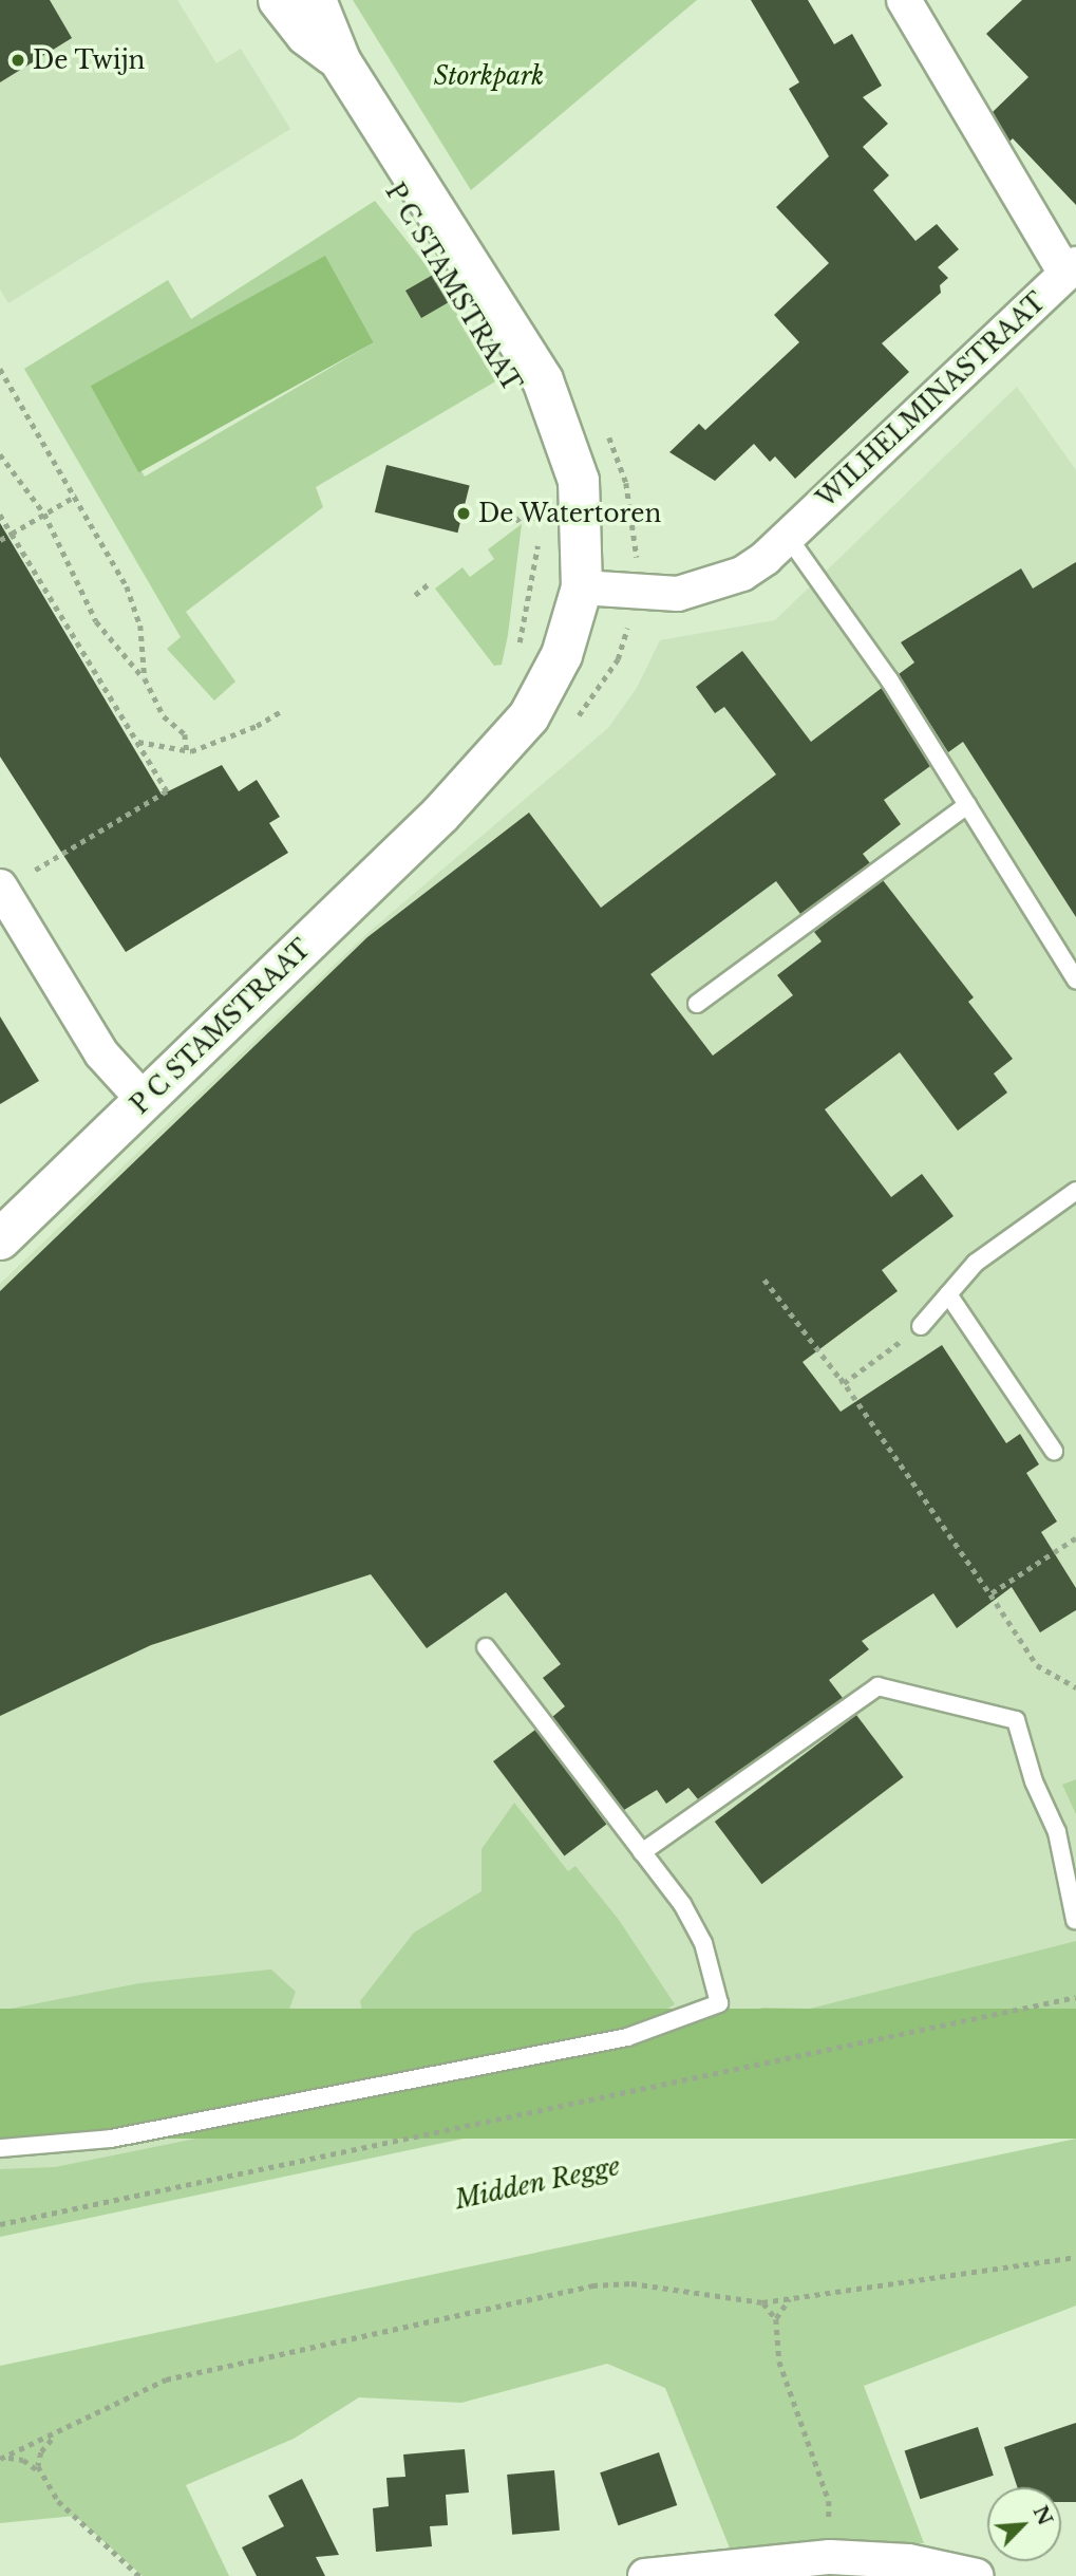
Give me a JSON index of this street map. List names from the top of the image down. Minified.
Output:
{"streets":{"street":["P C STAMSTRAAT","WILHELMINASTRAAT"]},"crossings":[["P C STAMSTRAAT","WILHELMINASTRAAT"]],"water":["Midden Regge"],"parks":["Storkpark"],"places":["De Twijn","De Watertoren"],"north":"top right"}
